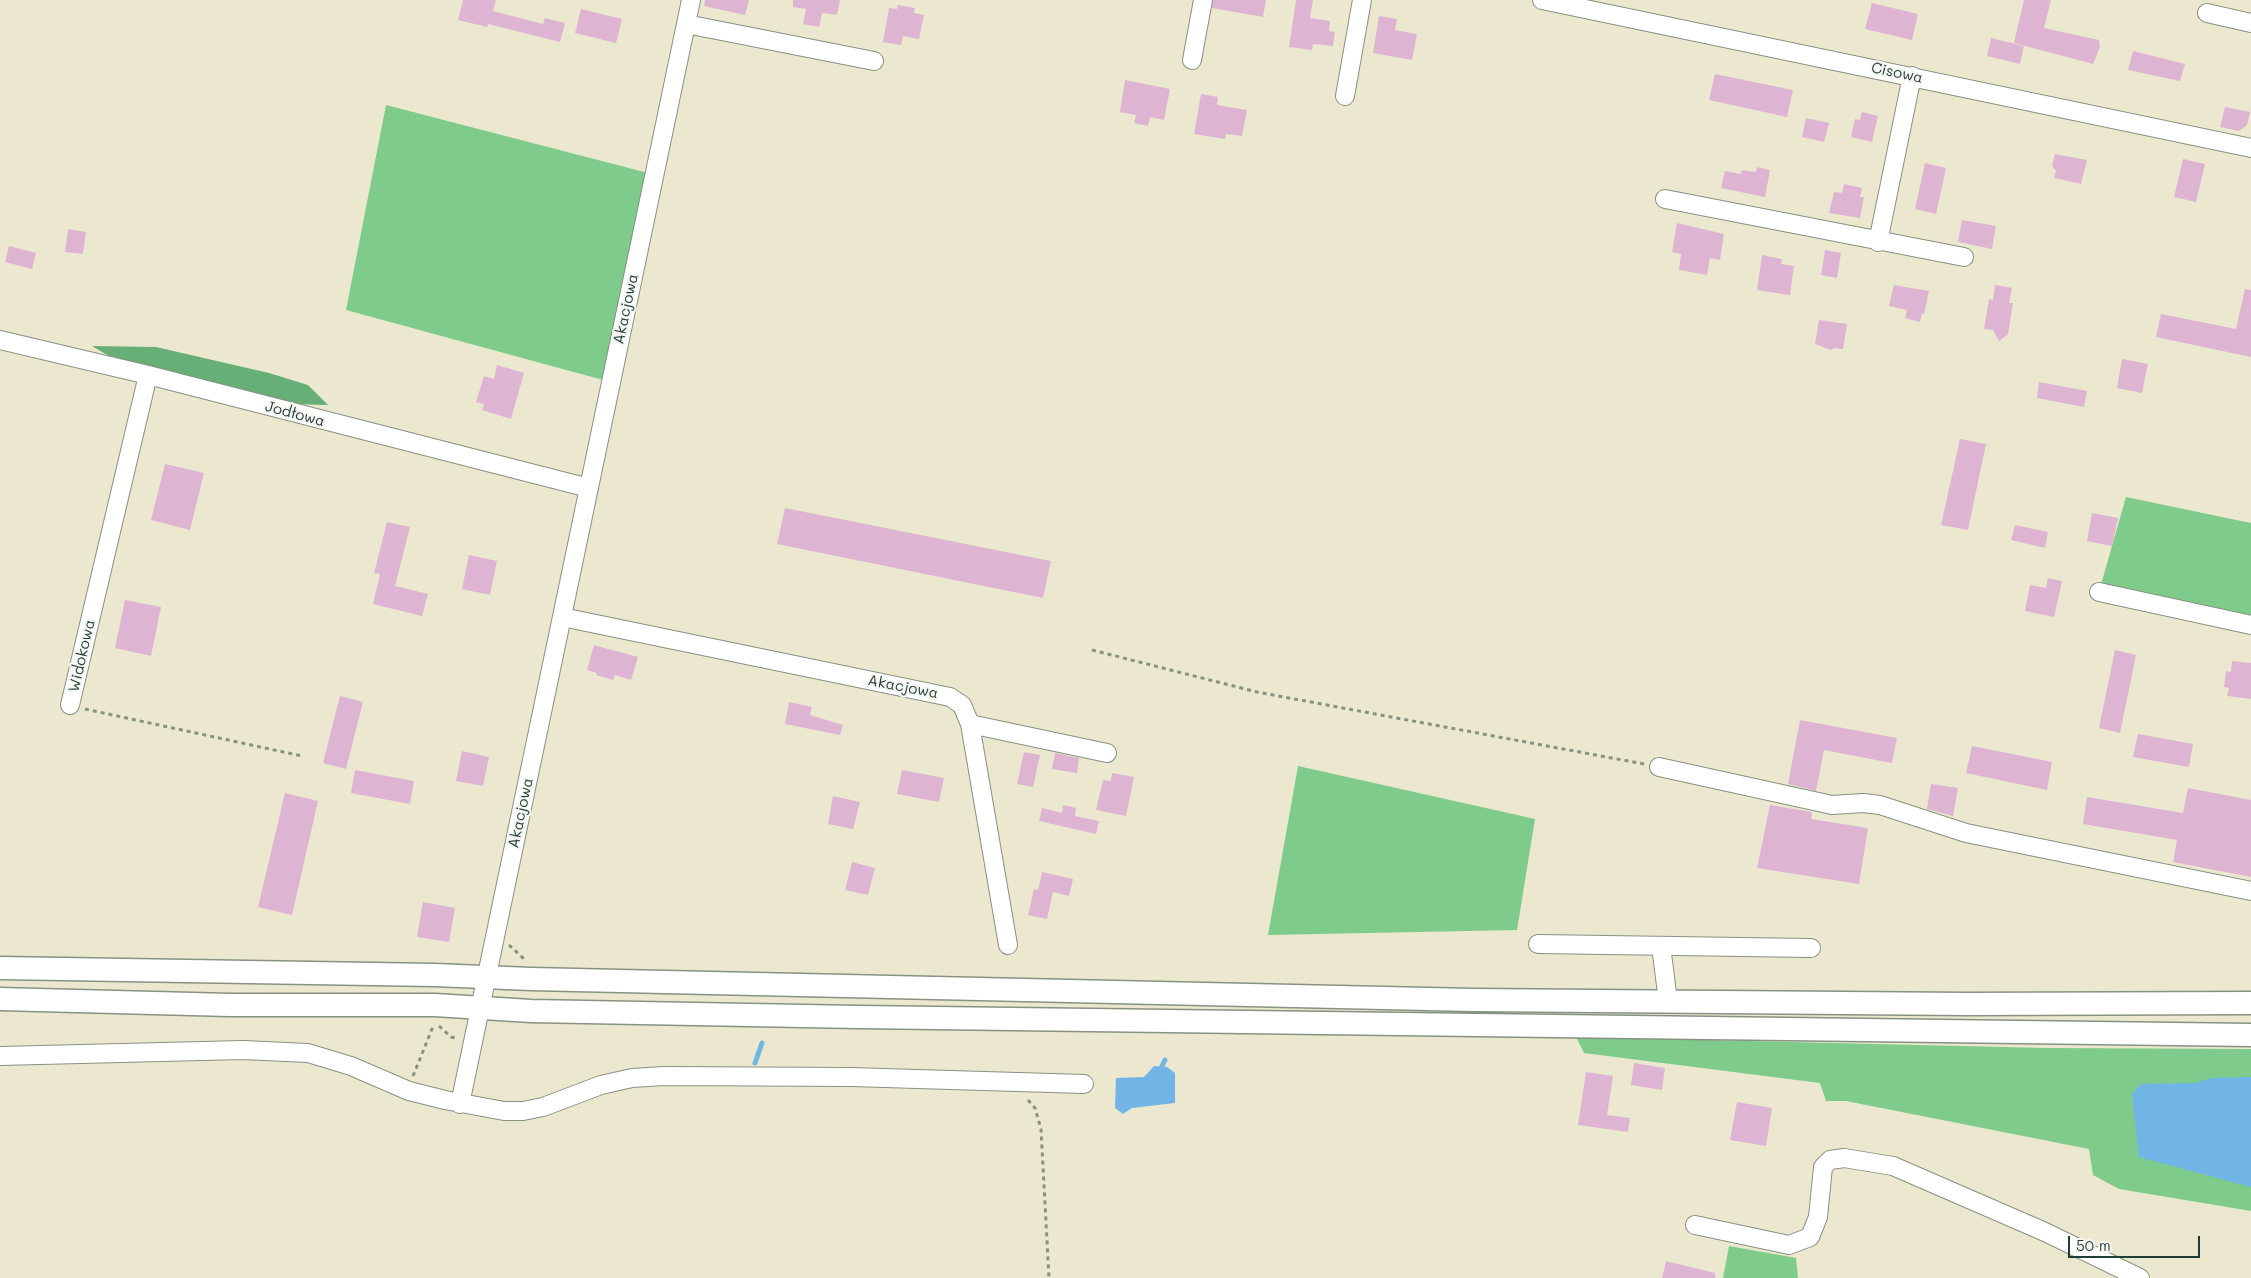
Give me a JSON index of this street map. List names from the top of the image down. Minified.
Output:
{"streets":{"street":["Cisowa","Akacjowa","Jodłowa","Widokowa"]},"crossings":[["Akacjowa","Jodłowa"],["Jodłowa","Widokowa"]],"scale_bar":"50 m"}
